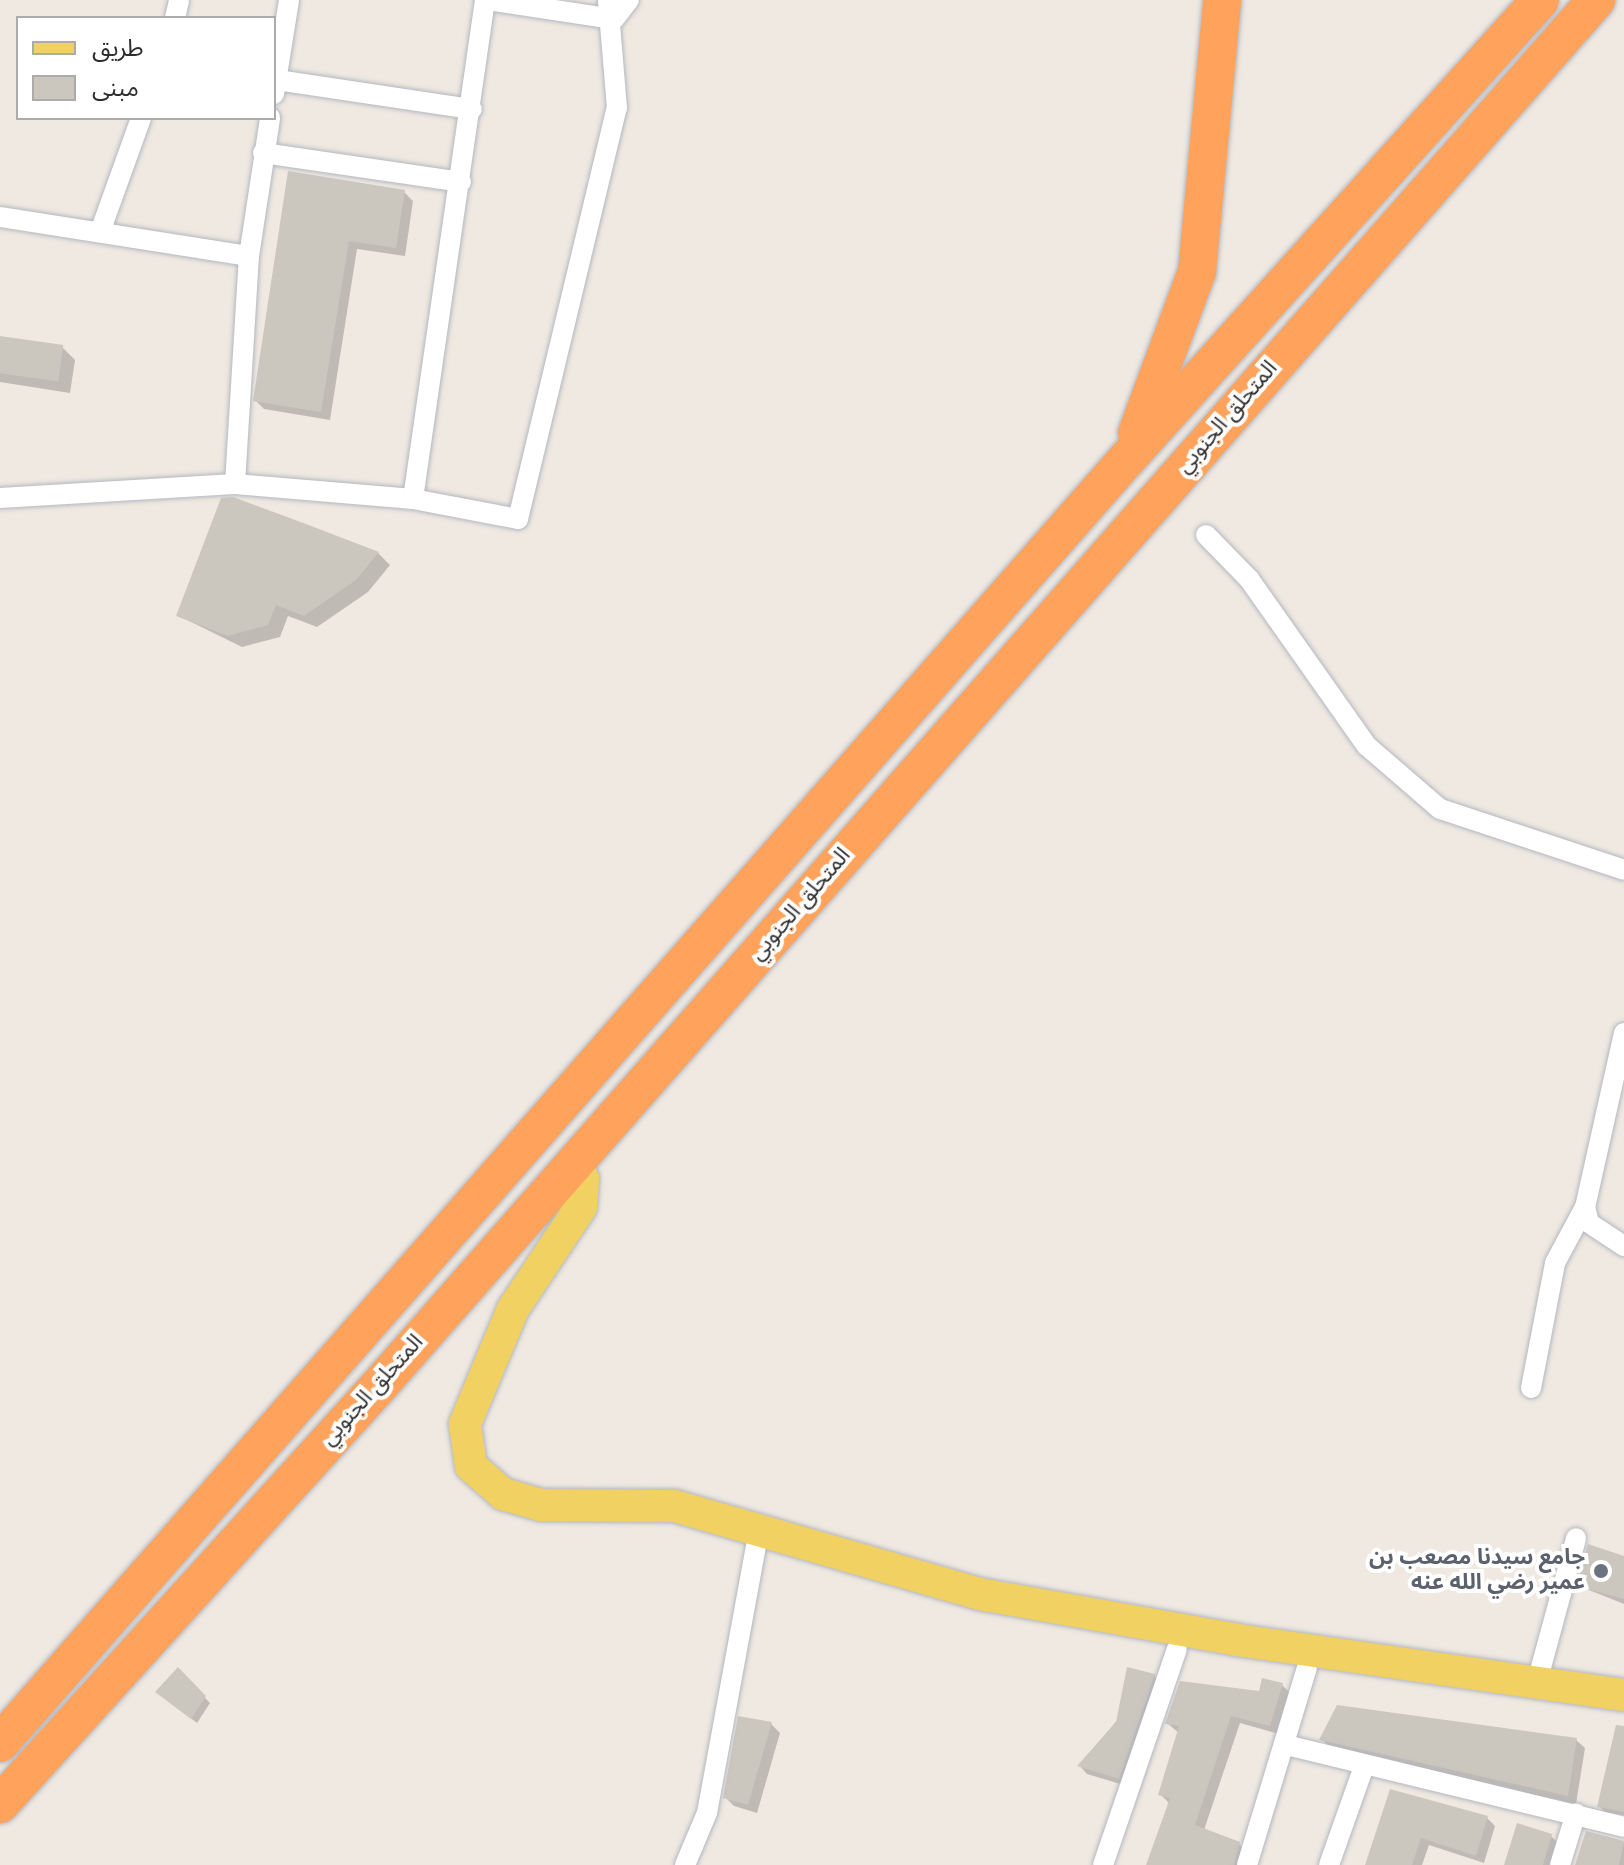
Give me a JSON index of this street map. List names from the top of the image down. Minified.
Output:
{"streets":{"highway":["المتحلق الجنوبي"]},"places":["جامع سيدنا مصعب بن عمير رضي الله عنه"],"legend":["طريق","مبنى"]}
